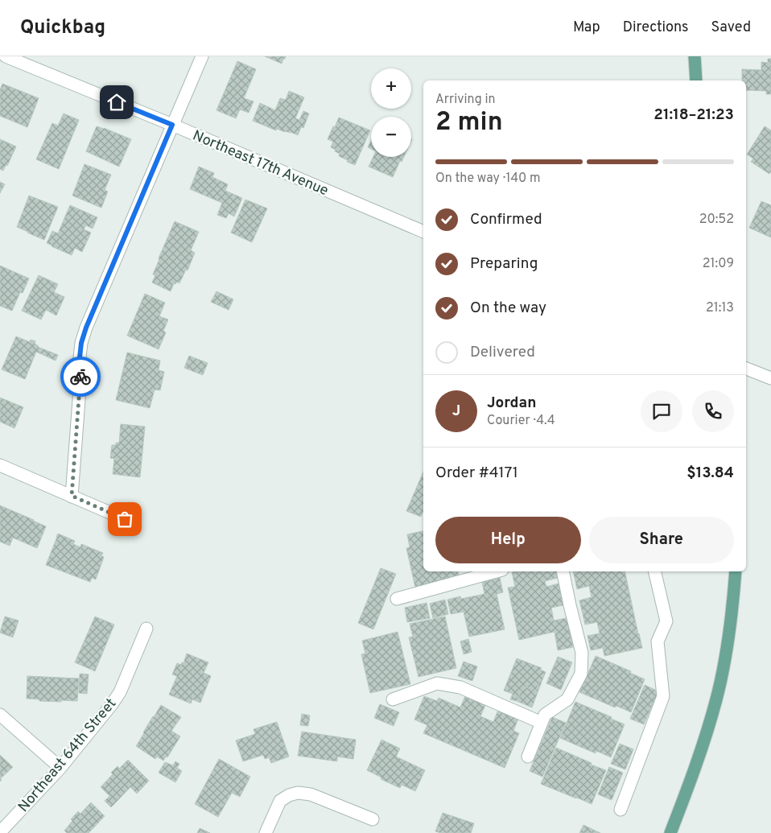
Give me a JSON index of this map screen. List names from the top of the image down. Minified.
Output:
{"streets":{"street":["Northeast 17th Avenue","Northeast 64th Street"]},"page":{"header":"Quickbag","nav":["Map","Directions","Saved"],"map_buttons":["+","−"],"heading":["2 min","Arriving in","21:18–21:23"],"panel":["Jordan","Courier · 4.4","Order #4171","$13.84"],"bar":"On the way · 140 m","list":[["Confirmed","20:52"],["Preparing","21:09"],["On the way","21:13"],"Delivered"],"round":"J","buttons":["Help","Share"]}}
